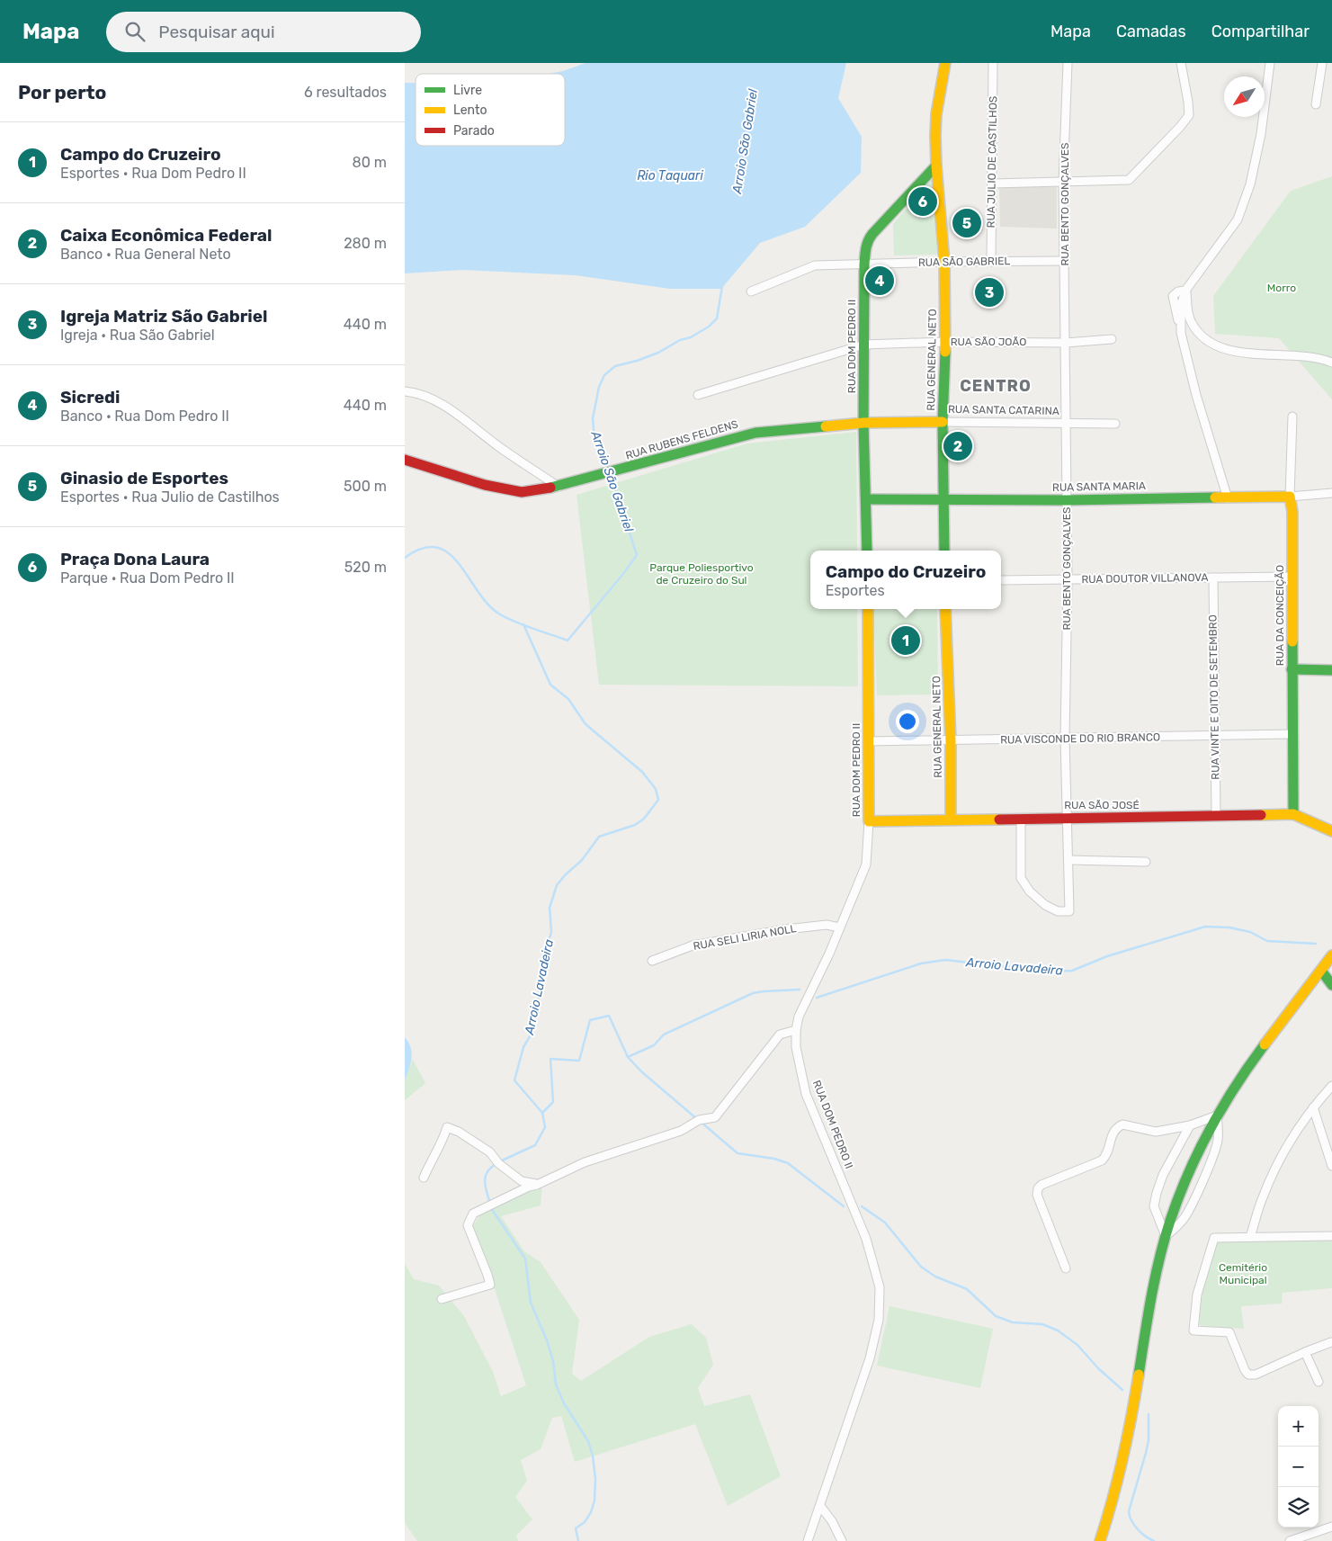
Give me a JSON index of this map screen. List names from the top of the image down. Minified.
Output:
{"streets":{"main road":["RUA DOM PEDRO II","RUA GENERAL NETO","RUA SANTA CATARINA","RUA RUBENS FELDENS","RUA SANTA MARIA","RUA DA CONCEIÇÃO","RUA SÃO JOSÉ"],"street":["RUA JULIO DE CASTILHOS","RUA BENTO GONÇALVES","RUA SÃO GABRIEL","RUA SÃO JOÃO","RUA DOUTOR VILLANOVA","RUA VINTE E OITO DE SETEMBRO","RUA VISCONDE DO RIO BRANCO","RUA SELI LIRIA NOLL"]},"crossings":[["RUA JULIO DE CASTILHOS","RUA SÃO GABRIEL"],["RUA BENTO GONÇALVES","RUA SÃO GABRIEL"],["RUA BENTO GONÇALVES","RUA SÃO JOÃO"],["RUA BENTO GONÇALVES","RUA SANTA CATARINA"],["RUA BENTO GONÇALVES","RUA SANTA MARIA"],["RUA BENTO GONÇALVES","RUA DOUTOR VILLANOVA"],["RUA BENTO GONÇALVES","RUA VISCONDE DO RIO BRANCO"],["RUA BENTO GONÇALVES","RUA SÃO JOSÉ"],["RUA SÃO GABRIEL","RUA DOM PEDRO II"],["RUA SÃO GABRIEL","RUA GENERAL NETO"],["RUA SÃO JOÃO","RUA DOM PEDRO II"],["RUA SÃO JOÃO","RUA GENERAL NETO"],["RUA DOM PEDRO II","RUA GENERAL NETO"],["RUA DOM PEDRO II","RUA SANTA CATARINA"],["RUA DOM PEDRO II","RUA RUBENS FELDENS"],["RUA DOM PEDRO II","RUA SANTA MARIA"],["RUA DOM PEDRO II","RUA VISCONDE DO RIO BRANCO"],["RUA DOM PEDRO II","RUA SÃO JOSÉ"],["RUA DOM PEDRO II","RUA SELI LIRIA NOLL"],["RUA GENERAL NETO","RUA SANTA CATARINA"],["RUA GENERAL NETO","RUA SANTA MARIA"],["RUA GENERAL NETO","RUA VISCONDE DO RIO BRANCO"],["RUA GENERAL NETO","RUA SÃO JOSÉ"],["RUA SANTA CATARINA","RUA RUBENS FELDENS"],["RUA SANTA MARIA","RUA DA CONCEIÇÃO"],["RUA DOUTOR VILLANOVA","RUA DA CONCEIÇÃO"],["RUA DOUTOR VILLANOVA","RUA VINTE E OITO DE SETEMBRO"],["RUA DA CONCEIÇÃO","RUA VISCONDE DO RIO BRANCO"],["RUA DA CONCEIÇÃO","RUA SÃO JOSÉ"],["RUA VINTE E OITO DE SETEMBRO","RUA VISCONDE DO RIO BRANCO"],["RUA VINTE E OITO DE SETEMBRO","RUA SÃO JOSÉ"]],"districts":["CENTRO"],"water":["Arroio São Gabriel","Rio Taquari","Arroio Lavadeira"],"parks":["Morro","Parque Poliesportivo de Cruzeiro do Sul","Cemitério Municipal"],"legend":["Livre","Lento","Parado"],"north":"bottom left","page":{"header":"Mapa","search":"Pesquisar aqui","nav":["Mapa","Camadas","Compartilhar"],"heading":["Por perto","6 resultados"],"list":[{"mark":"1","name":"Campo do Cruzeiro","note":"Esportes · Rua Dom Pedro II","value":"80 m"},{"mark":"2","name":"Caixa Econômica Federal","note":"Banco · Rua General Neto","value":"280 m"},{"mark":"3","name":"Igreja Matriz São Gabriel","note":"Igreja · Rua São Gabriel","value":"440 m"},{"mark":"4","name":"Sicredi","note":"Banco · Rua Dom Pedro II","value":"440 m"},{"mark":"5","name":"Ginasio de Esportes","note":"Esportes · Rua Julio de Castilhos","value":"500 m"},{"mark":"6","name":"Praça Dona Laura","note":"Parque · Rua Dom Pedro II","value":"520 m"}],"pins":["6","5","4","3","2","1"],"popup":["Campo do Cruzeiro","Esportes"],"map_buttons":["+","−"]}}
